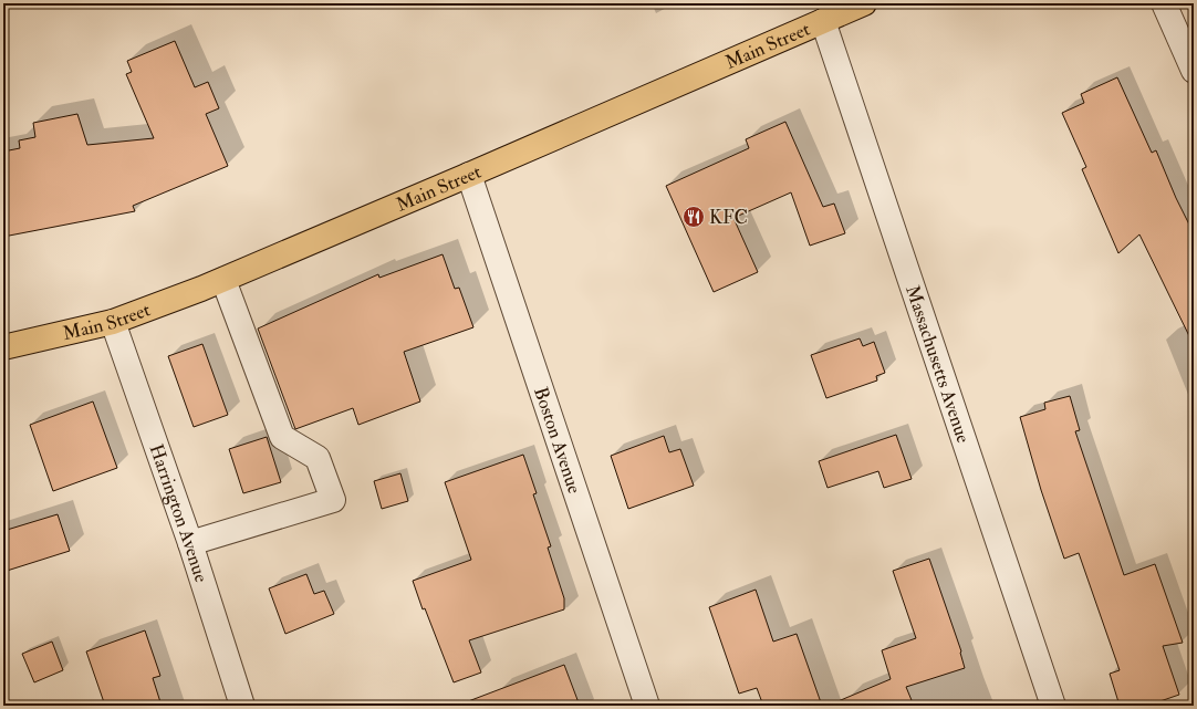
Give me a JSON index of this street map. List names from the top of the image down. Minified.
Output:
{"streets":{"main road":["Main Street"],"street":["Massachusetts Avenue","Boston Avenue","Harrington Avenue"]},"crossings":[["Main Street","Massachusetts Avenue"],["Main Street","Boston Avenue"],["Main Street","Harrington Avenue"]],"places":{"restaurant":["KFC"]}}
